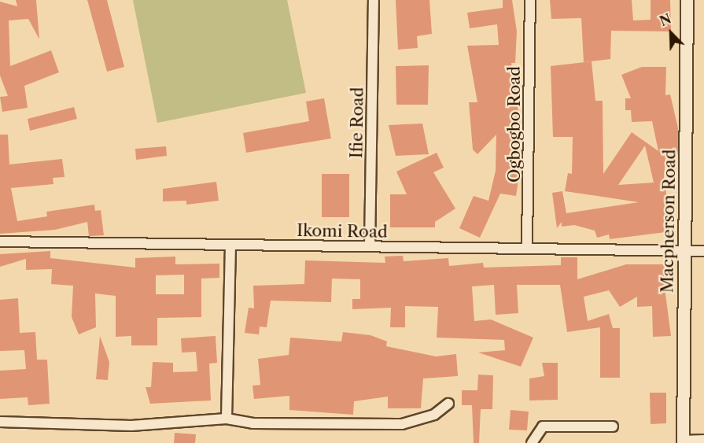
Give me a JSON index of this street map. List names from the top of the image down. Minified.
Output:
{"streets":{"street":["Ifie Road","Ogbogbo Road","Macpherson Road","Ikomi Road"]},"crossings":[["Ifie Road","Ikomi Road"],["Ogbogbo Road","Ikomi Road"],["Macpherson Road","Ikomi Road"]],"north":"top left"}
